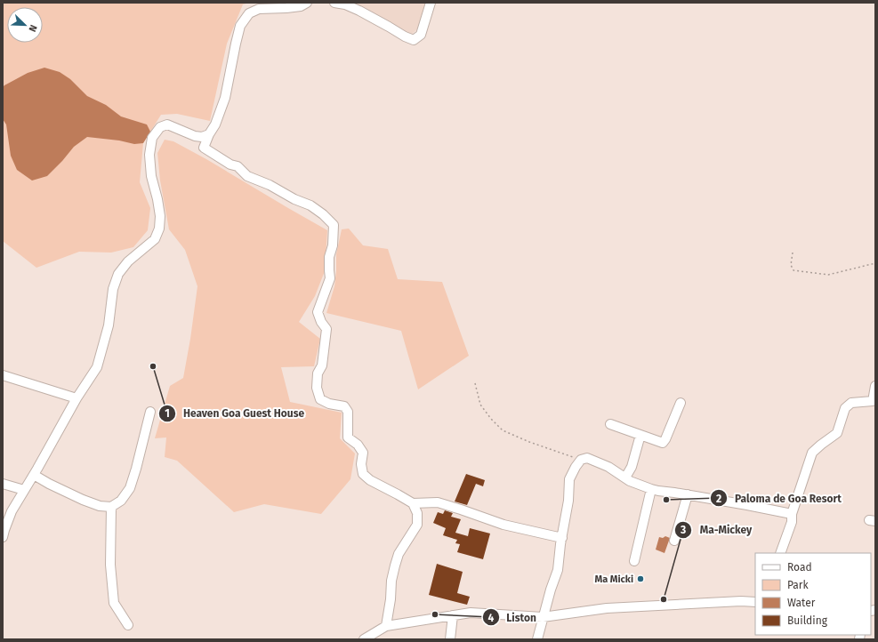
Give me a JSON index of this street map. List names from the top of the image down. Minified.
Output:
{"places":["Heaven Goa Guest House","Paloma de Goa Resort","Ma Micki","Ma-Mickey","Liston"],"legend":["Road","Park","Water","Building"],"north":"bottom right"}
